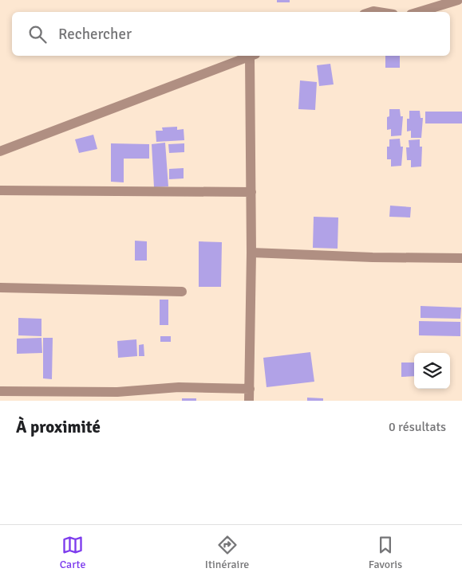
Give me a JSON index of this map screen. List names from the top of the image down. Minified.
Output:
{"page":{"search":"Rechercher","heading":["À proximité","0 résultats"],"nav":["Carte","Itinéraire","Favoris"]}}
